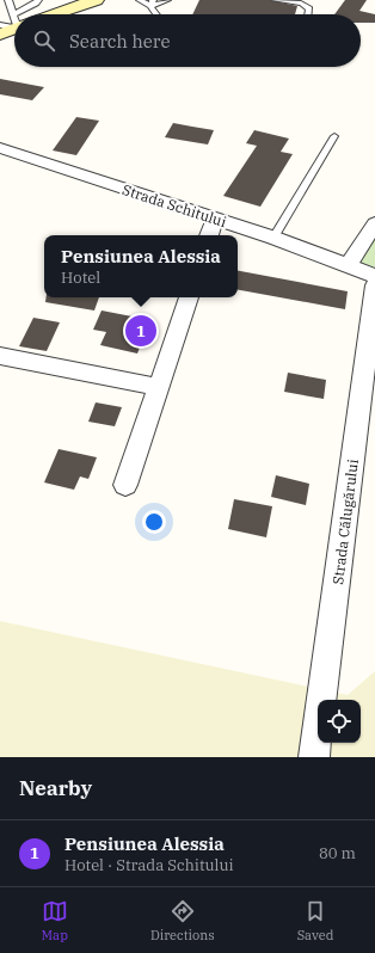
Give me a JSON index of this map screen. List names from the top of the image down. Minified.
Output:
{"streets":{"street":["Strada Schitului","Strada Călugărului"]},"page":{"search":"Search here","popup":["Pensiunea Alessia","Hotel"],"pins":"1","heading":"Nearby","list":[{"mark":"1","name":"Pensiunea Alessia","note":"Hotel · Strada Schitului","value":"80 m"}],"nav":["Map","Directions","Saved"]}}
